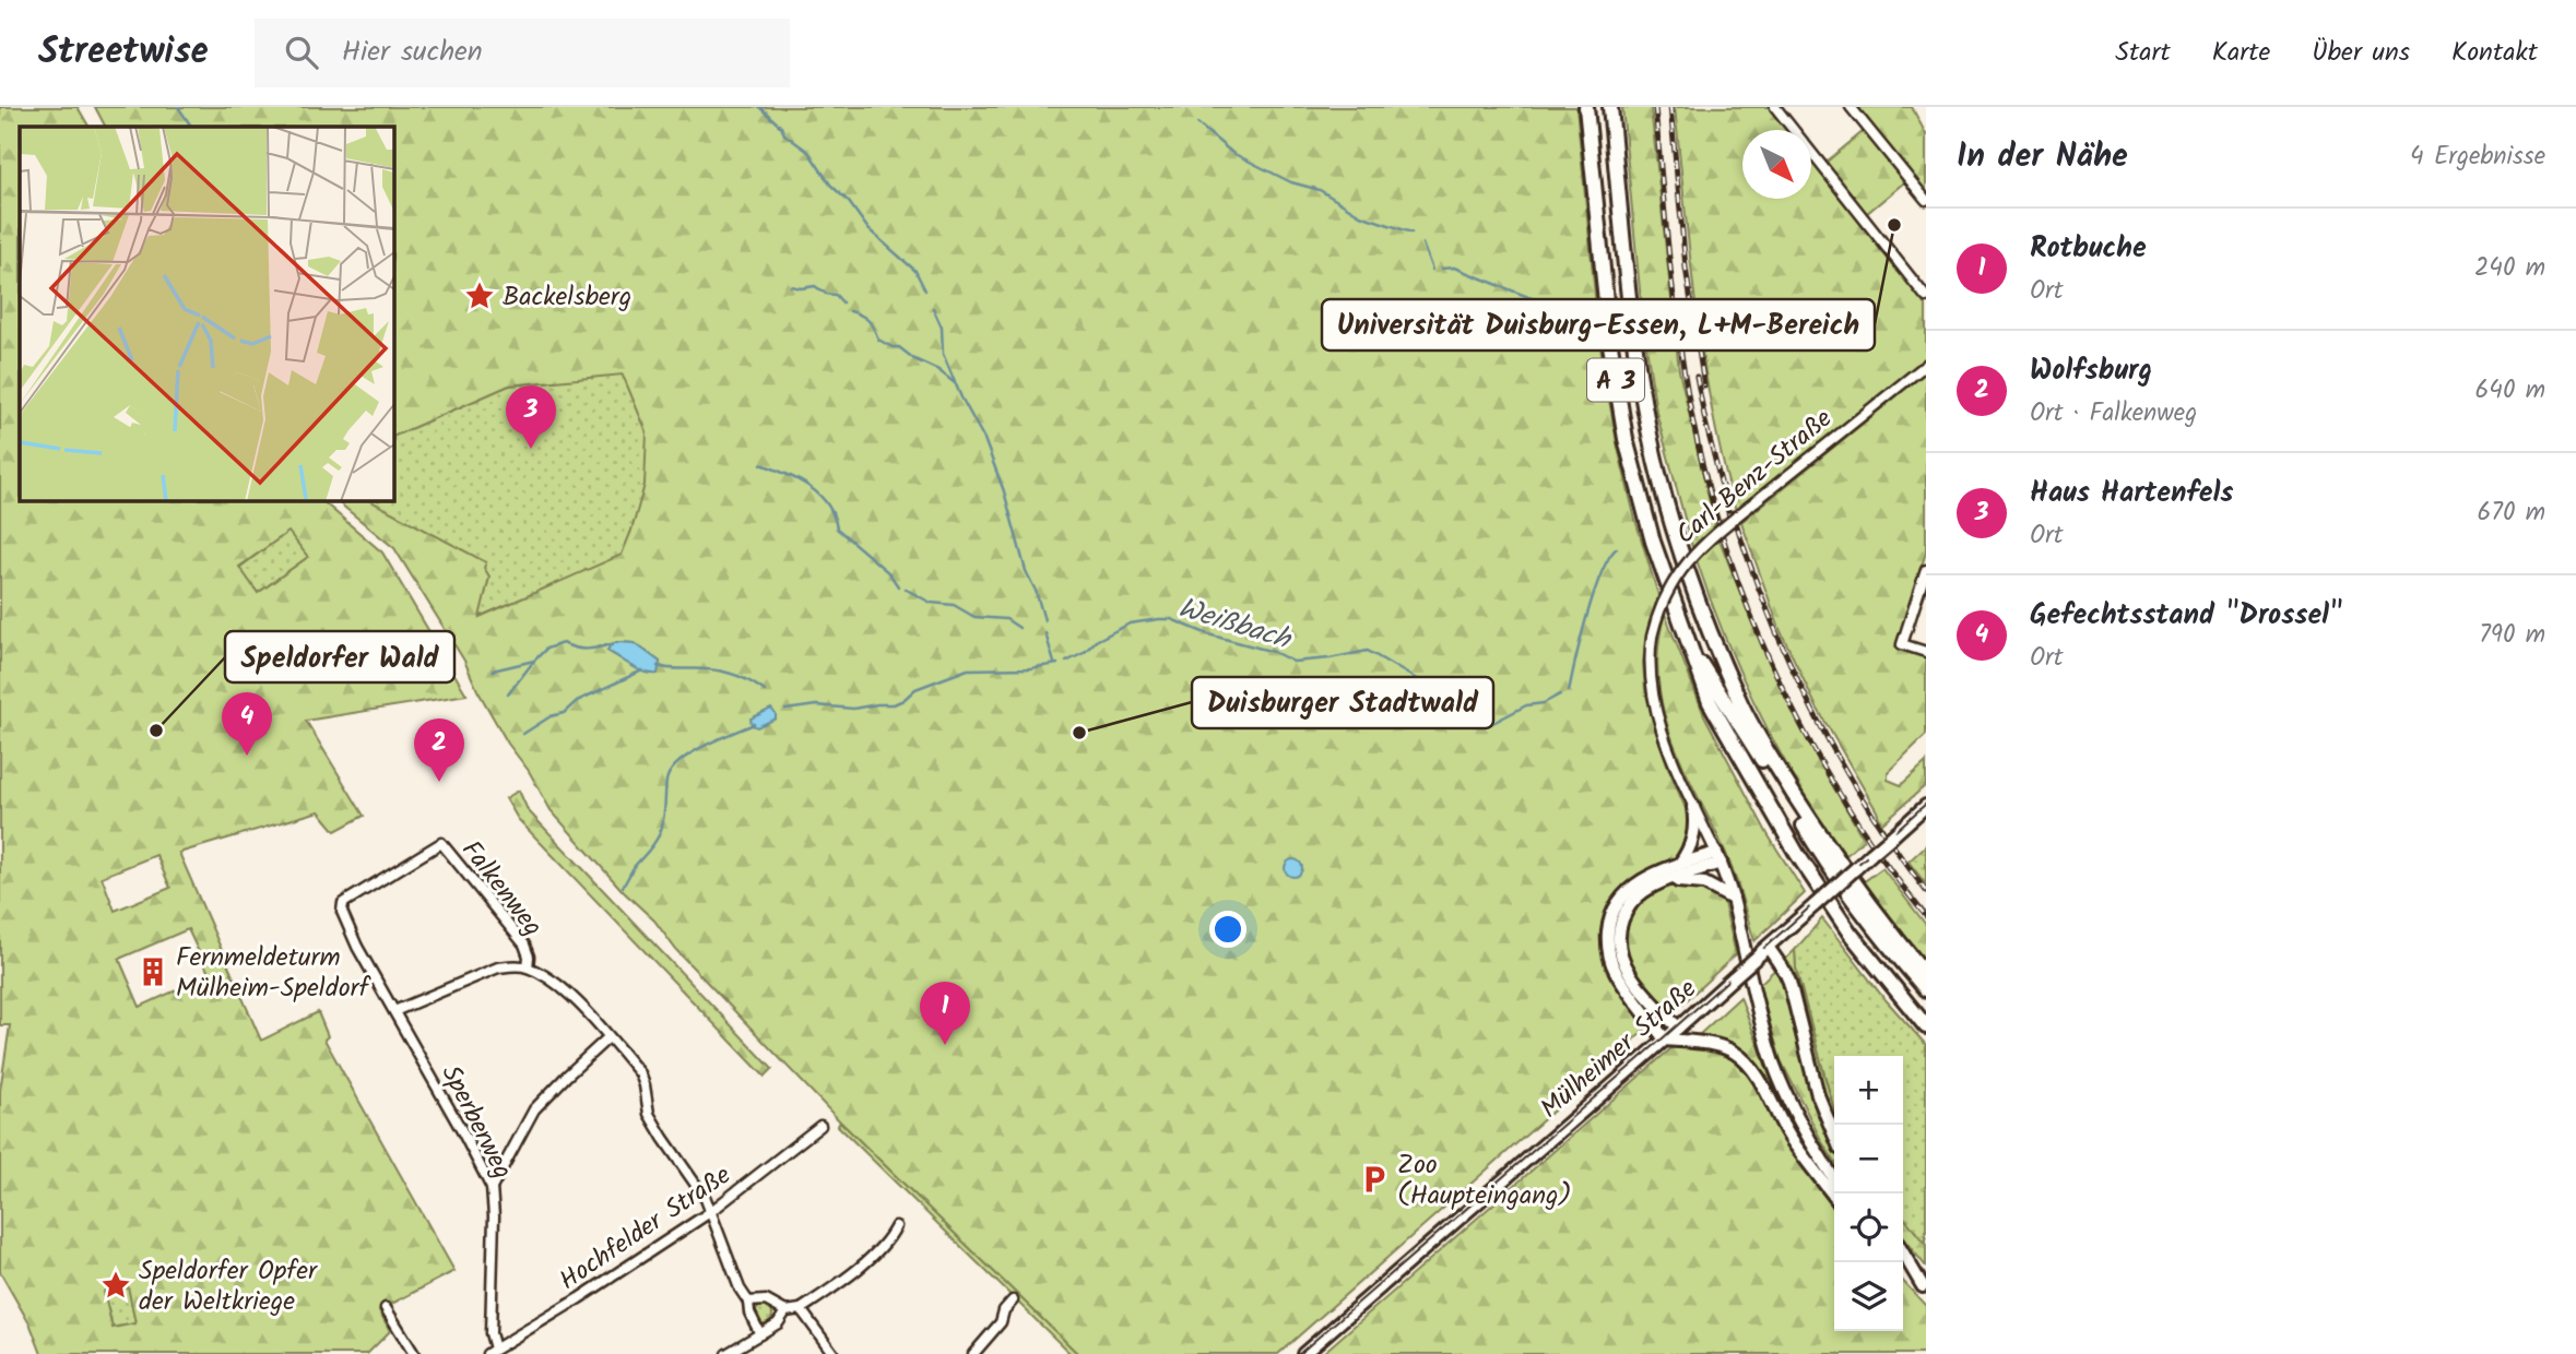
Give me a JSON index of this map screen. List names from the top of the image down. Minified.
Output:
{"streets":{"highway":["A 3"],"main road":["Carl-Benz-Straße","Mülheimer Straße"],"street":["Falkenweg","Sperberweg","Hochfelder Straße"]},"crossings":[["Falkenweg","Sperberweg"],["Sperberweg","Hochfelder Straße"]],"water":["Weißbach"],"places":{"other":["Universität Duisburg-Essen, L+M-Bereich","Speldorfer Wald","Duisburger Stadtwald"],"place":["Backelsberg","Speldorfer Opfer der Weltkriege"],"building":["Fernmeldeturm Mülheim-Speldorf"],"parking":["Zoo (Haupteingang)"]},"north":"bottom right","page":{"header":"Streetwise","search":"Hier suchen","nav":["Start","Karte","Über uns","Kontakt"],"heading":["In der Nähe","4 Ergebnisse"],"list":[{"mark":"1","name":"Rotbuche","note":"Ort","value":"240 m"},{"mark":"2","name":"Wolfsburg","note":"Ort · Falkenweg","value":"640 m"},{"mark":"3","name":"Haus Hartenfels","note":"Ort","value":"670 m"},{"mark":"4","name":"Gefechtsstand \"Drossel\"","note":"Ort","value":"790 m"}],"pins":["3","4","2","1"],"map_buttons":["+","−"]}}
